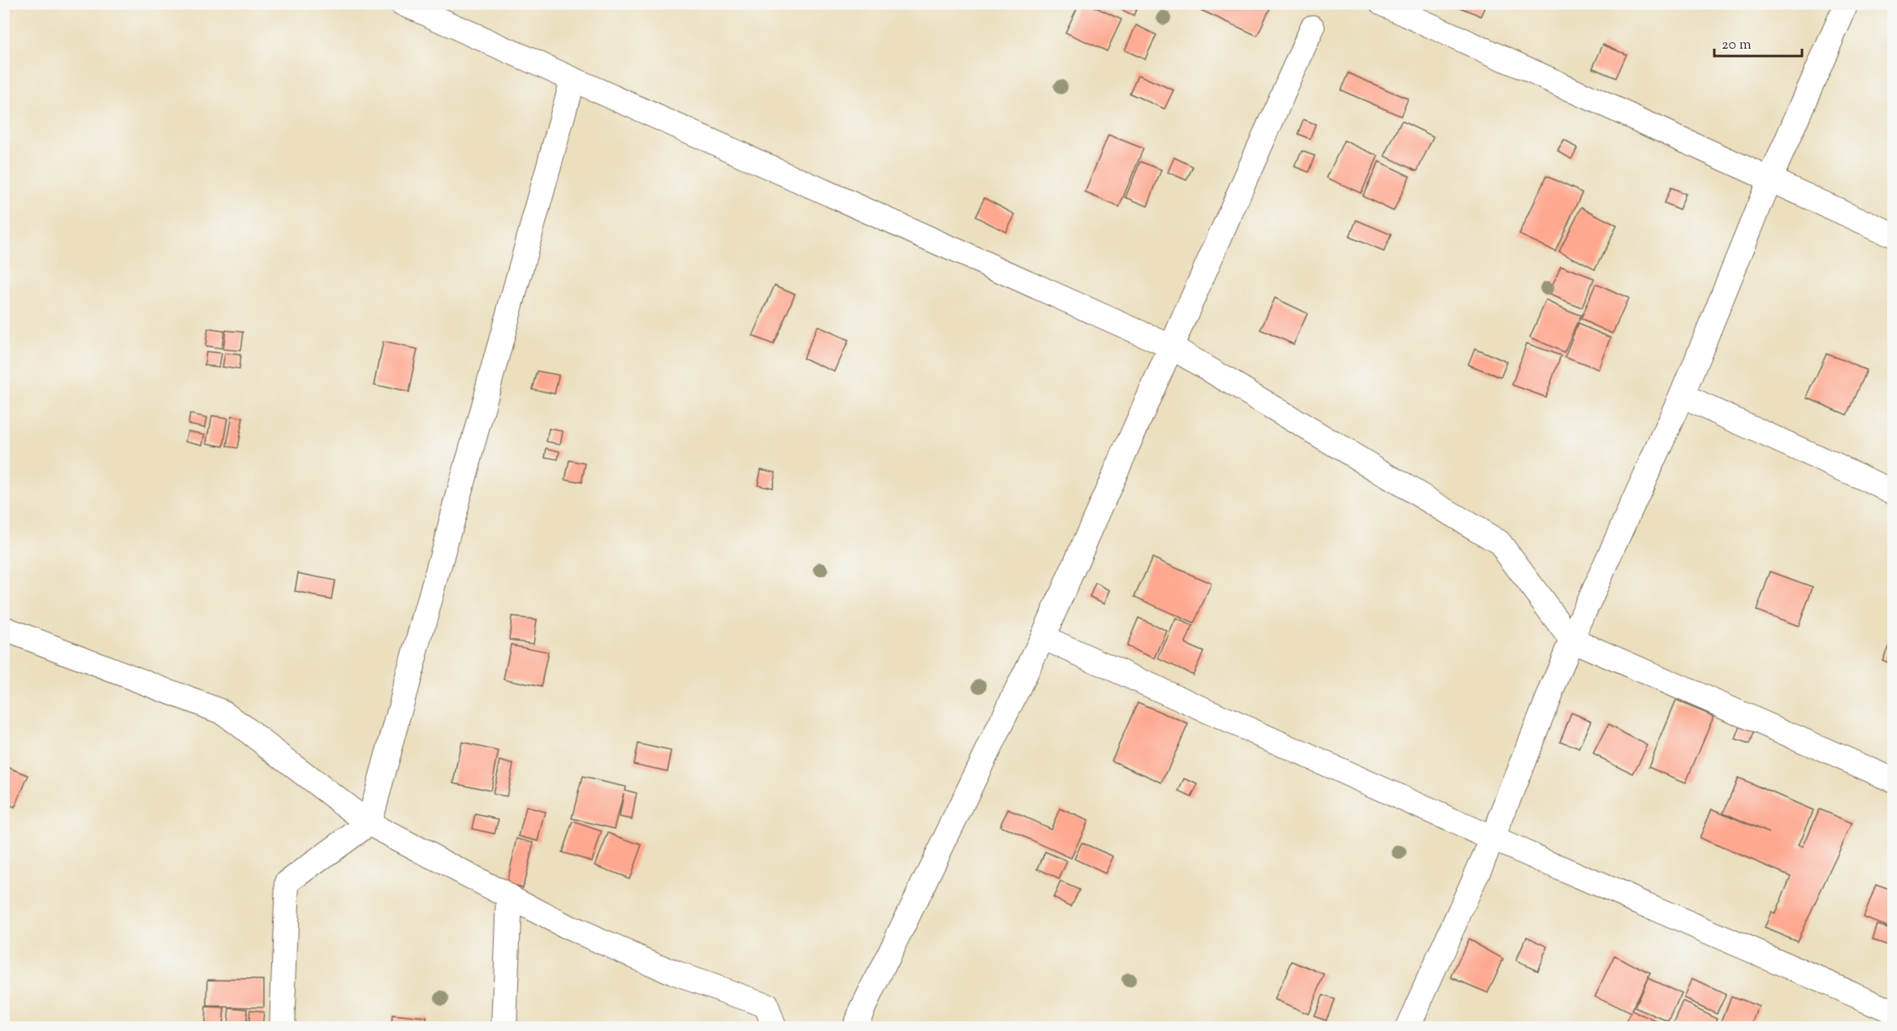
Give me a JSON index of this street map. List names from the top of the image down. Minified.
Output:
{"scale_bar":"20 m"}
